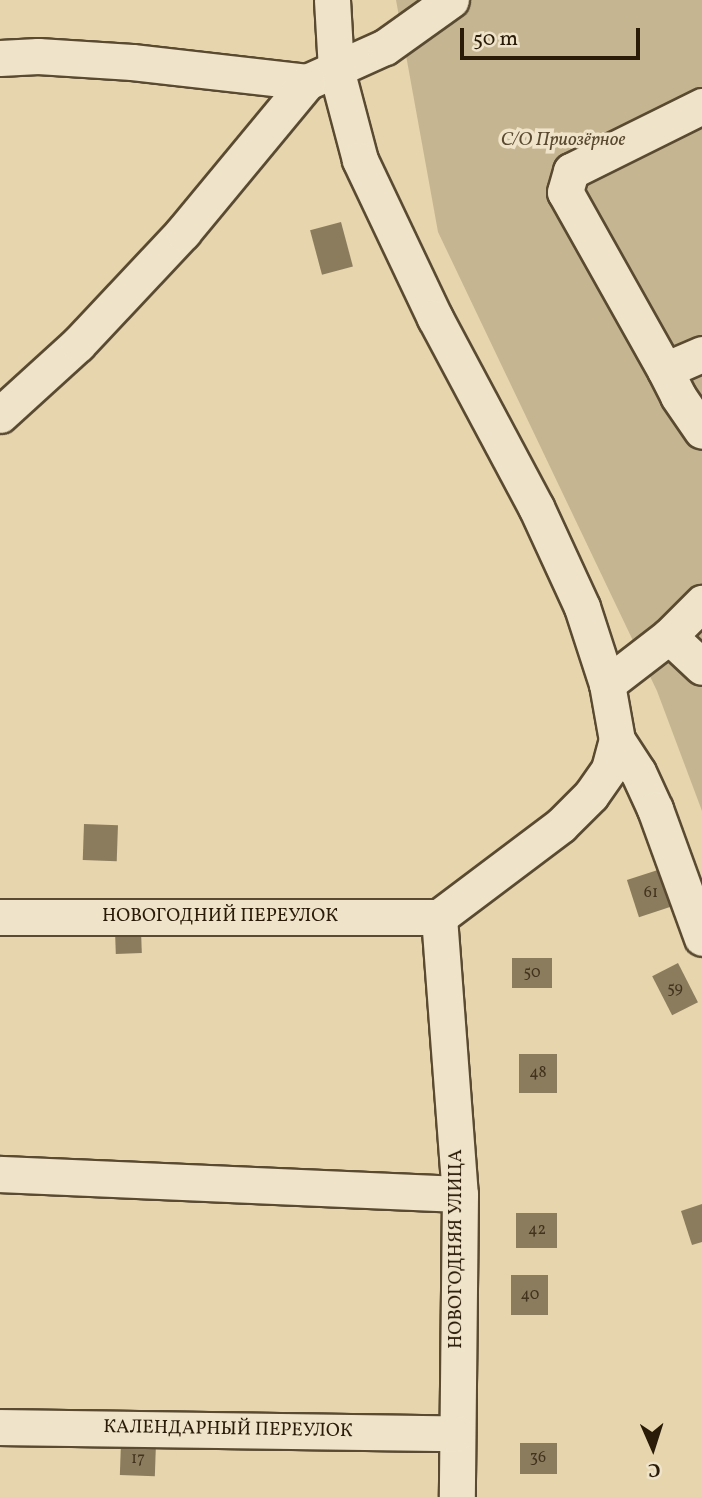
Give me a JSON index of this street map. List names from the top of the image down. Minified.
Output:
{"streets":{"street":["НОВОГОДНИЙ ПЕРЕУЛОК","НОВОГОДНЯЯ УЛИЦА","КАЛЕНДАРНЫЙ ПЕРЕУЛОК"]},"crossings":[["НОВОГОДНИЙ ПЕРЕУЛОК","НОВОГОДНЯЯ УЛИЦА"],["НОВОГОДНЯЯ УЛИЦА","КАЛЕНДАРНЫЙ ПЕРЕУЛОК"]],"parks":["С/О Приозёрное"],"house_numbers":["61","50","59","48","42","40","36","17"],"scale_bar":"50 m","north":"bottom"}
